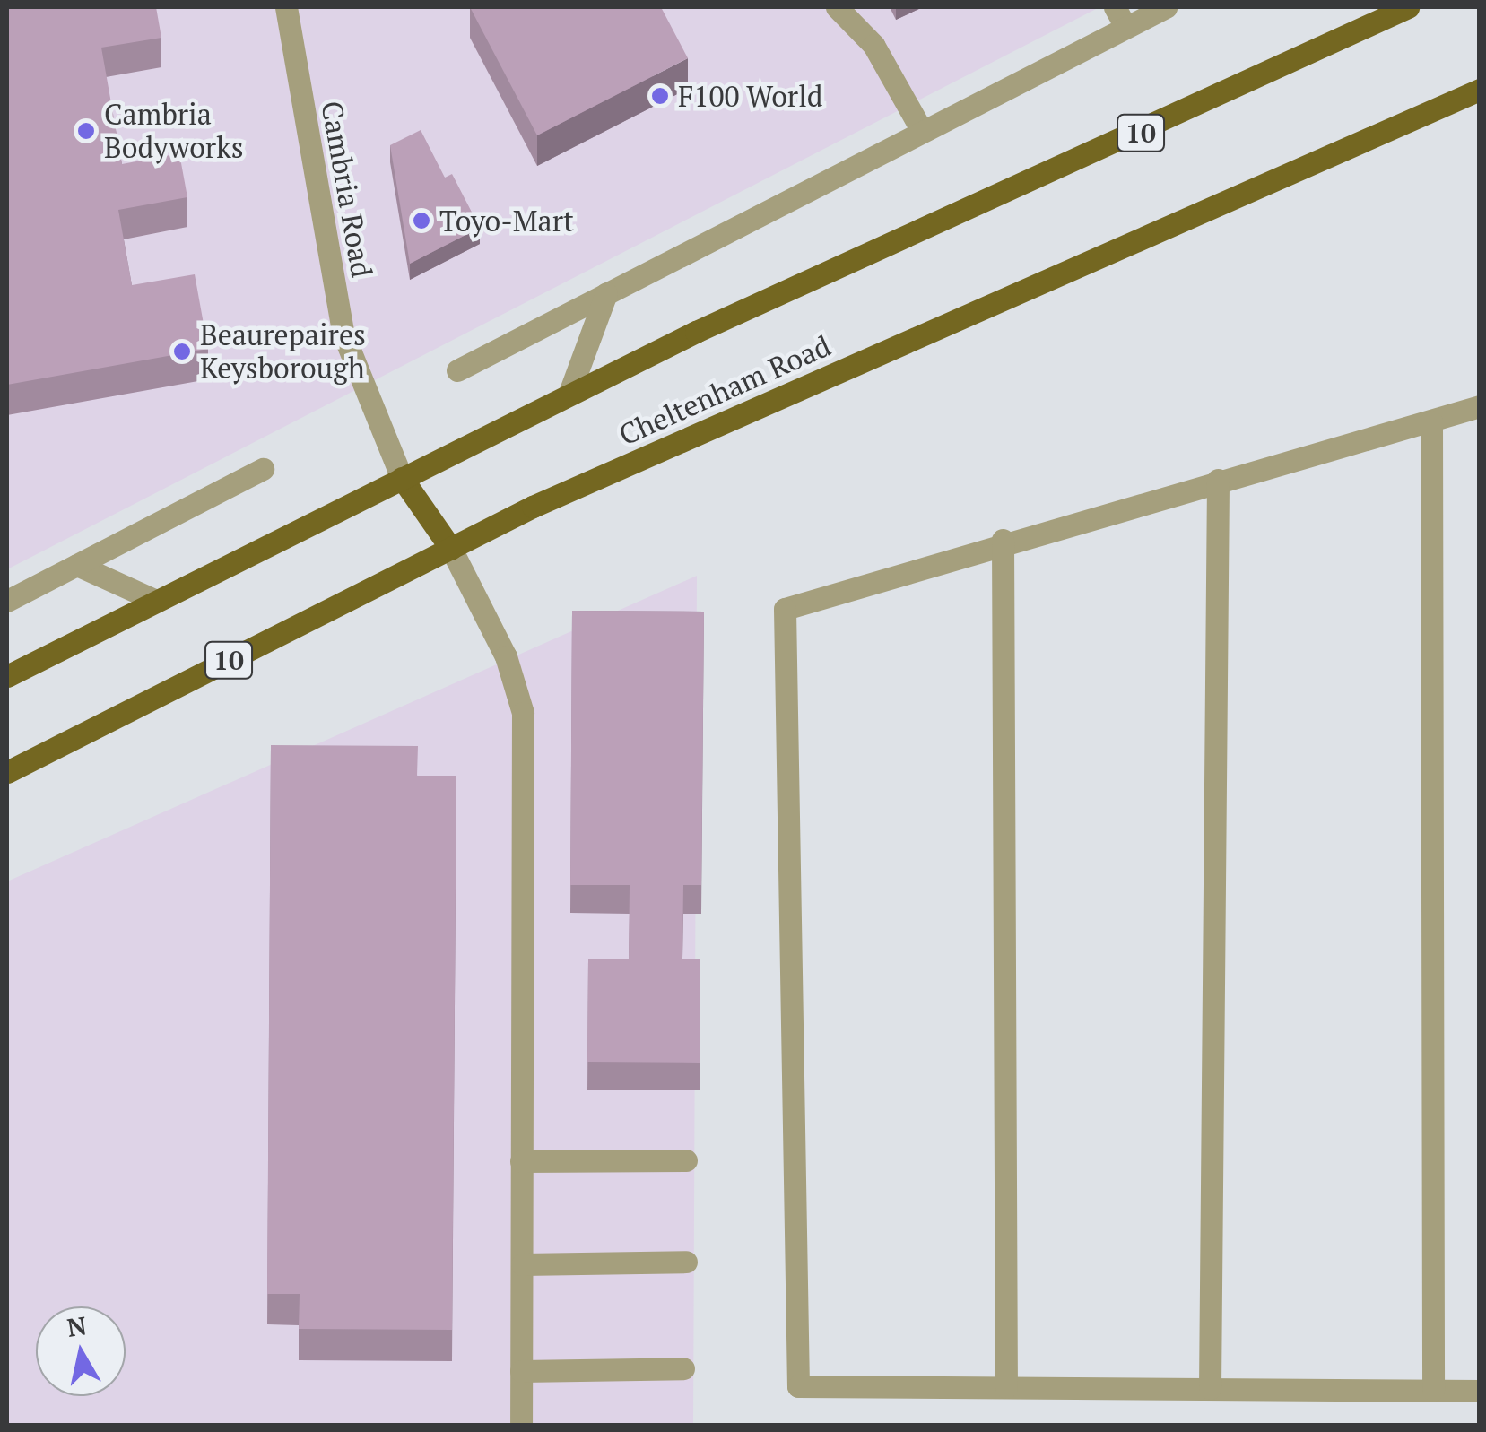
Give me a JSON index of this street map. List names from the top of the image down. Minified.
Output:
{"streets":{"main road":["10","Cheltenham Road"],"street":["Cambria Road"]},"crossings":[["10","Cambria Road"]],"places":["F100 World","Cambria Bodyworks","Toyo-Mart","Beaurepaires Keysborough"],"north":"top"}
